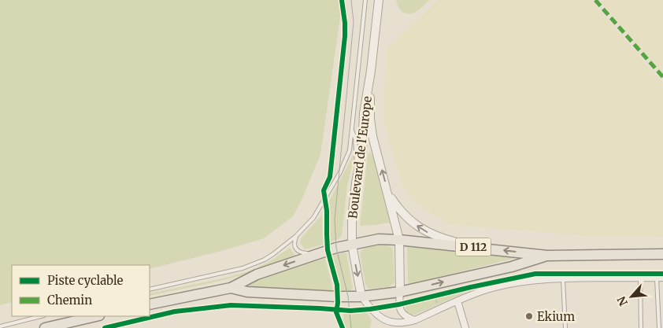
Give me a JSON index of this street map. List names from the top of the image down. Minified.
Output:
{"streets":{"main road":["D 112"],"street":["Boulevard de l'Europe"]},"crossings":[["Boulevard de l'Europe","D 112"]],"places":["Ekium"],"legend":["Piste cyclable","Chemin"],"north":"bottom left"}
